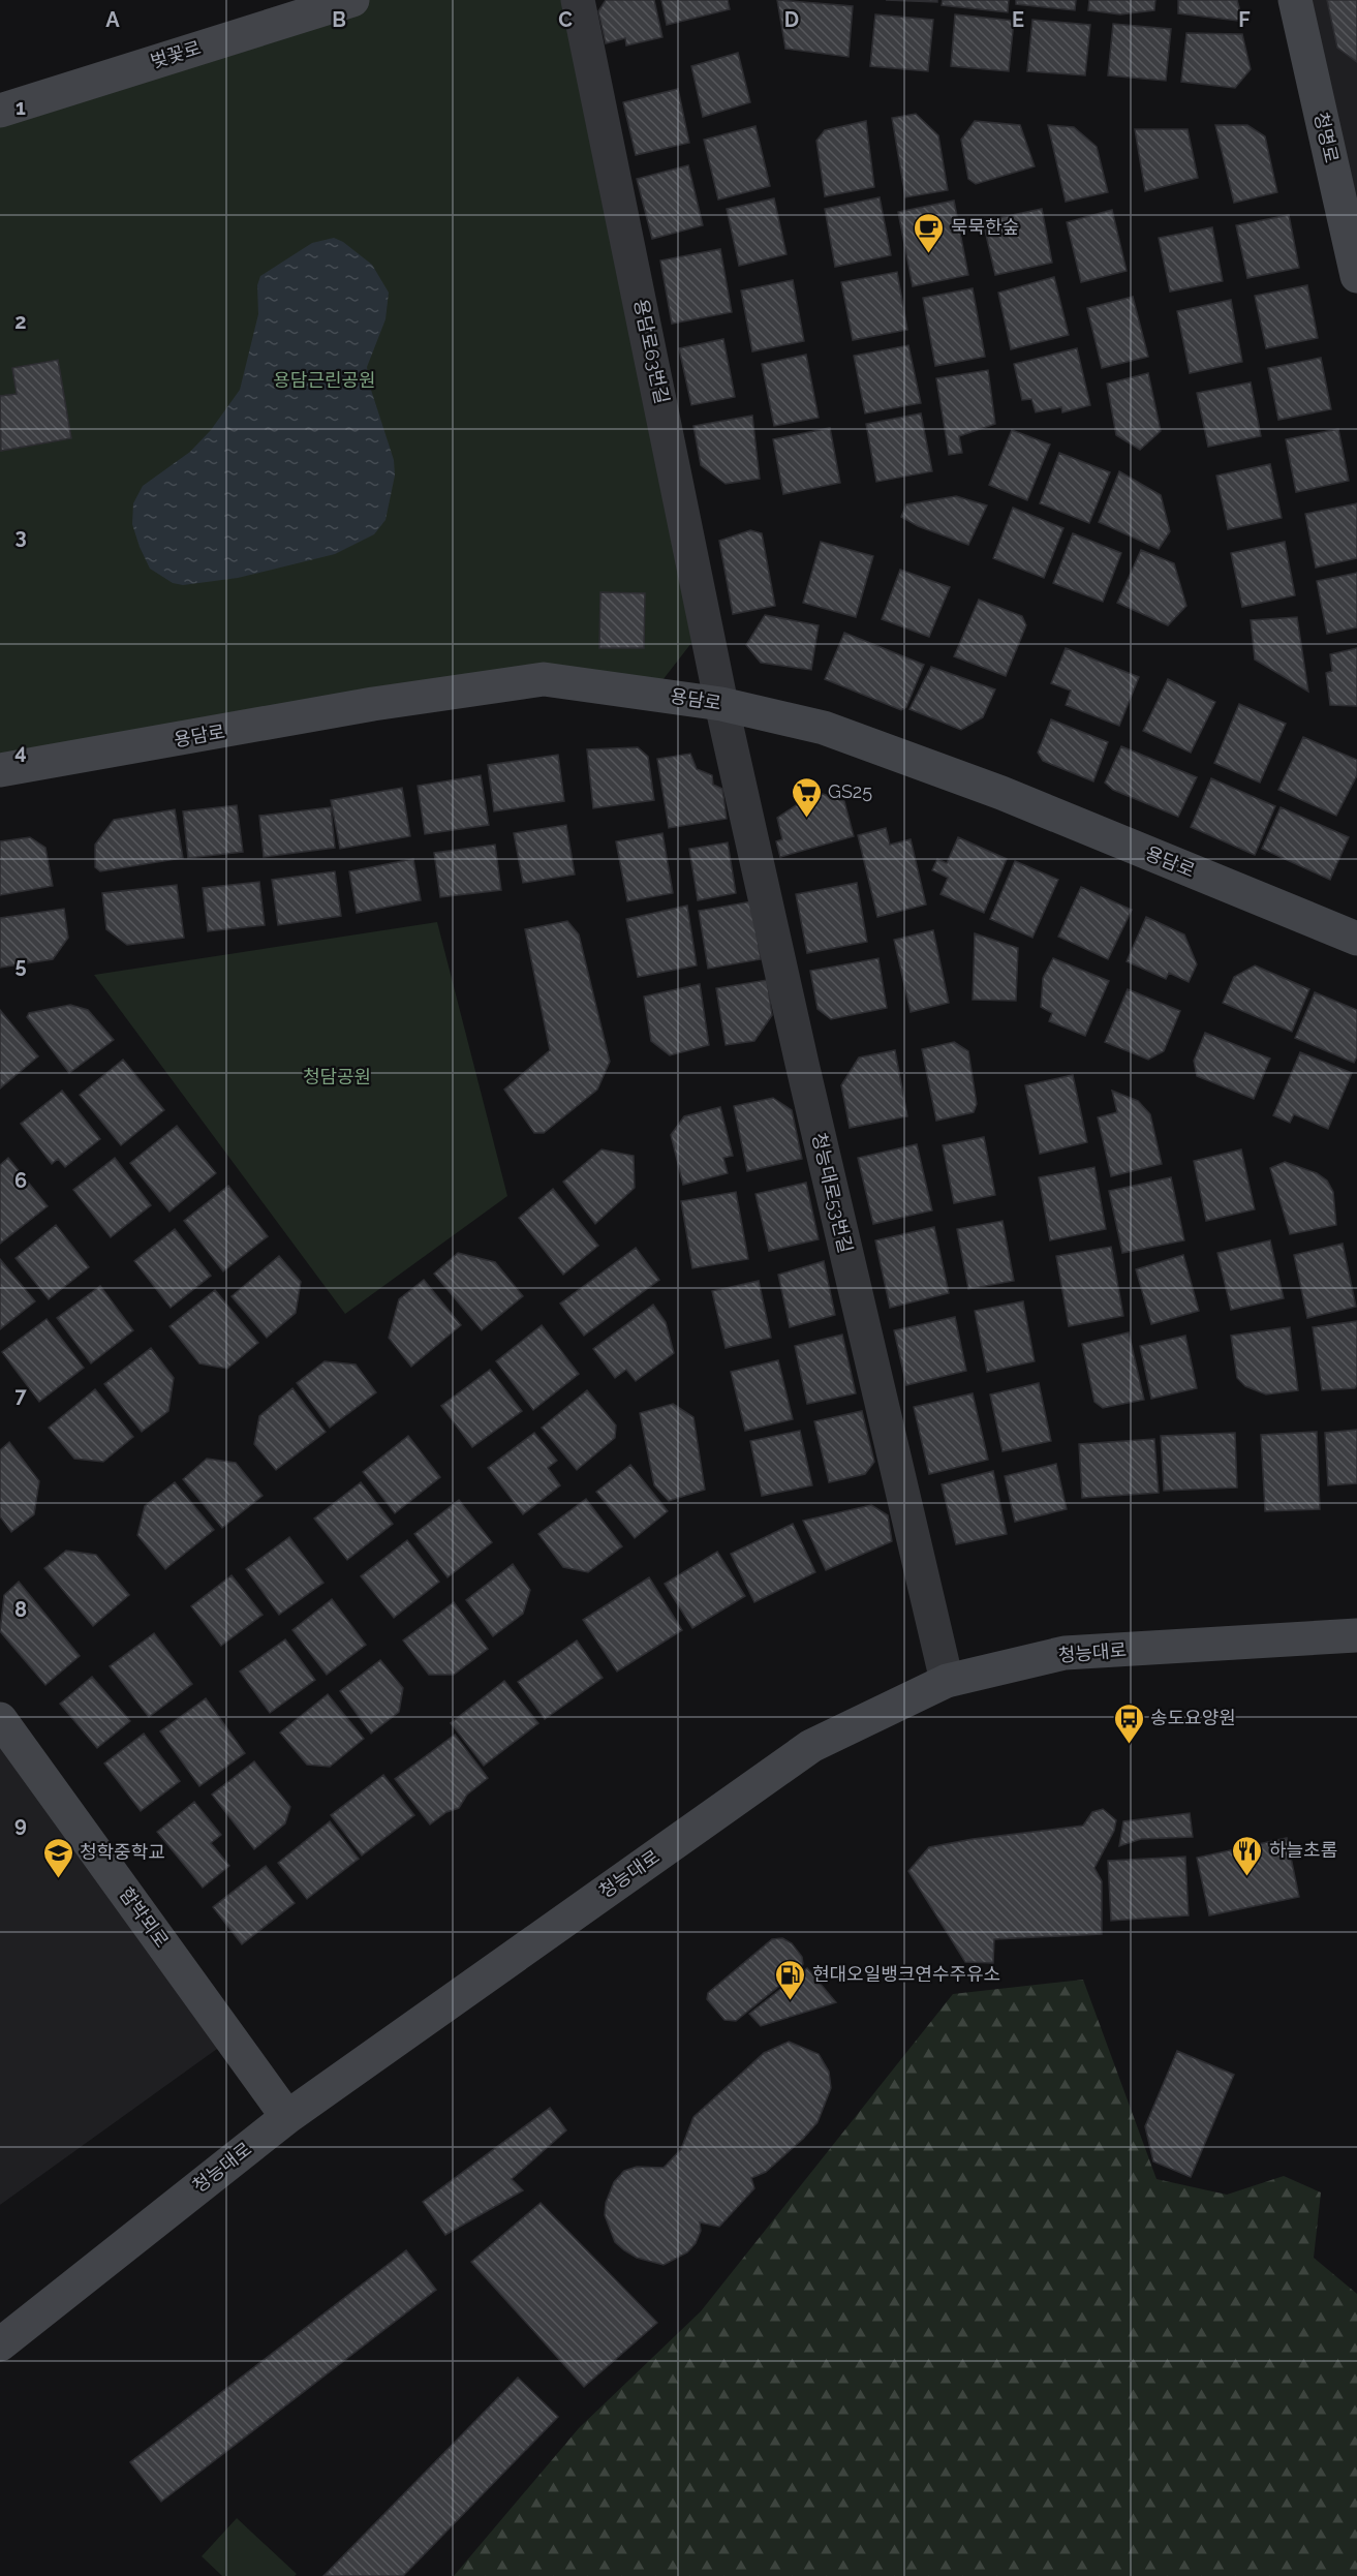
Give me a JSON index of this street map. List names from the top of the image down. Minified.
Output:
{"streets":{"main road":["벚꽃로","청명로","용담로","청능대로","함박뫼로"],"street":["용담로63번길","청능대로53번길"]},"crossings":[["용담로63번길","용담로"],["용담로63번길","청능대로53번길"],["용담로","청능대로53번길"],["청능대로53번길","청능대로"],["청능대로","함박뫼로"]],"parks":["용담근린공원","청담공원"],"places":{"cafe":["묵묵한숲"],"supermarket":["GS25"],"bus stop":["송도요양원"],"restaurant":["하늘초롬"],"school or university":["청학중학교"],"fuel station":["현대오일뱅크연수주유소"]},"grid":{"columns":["A","B","C","D","E","F"],"rows":["1","2","3","4","5","6","7","8","9"]}}
